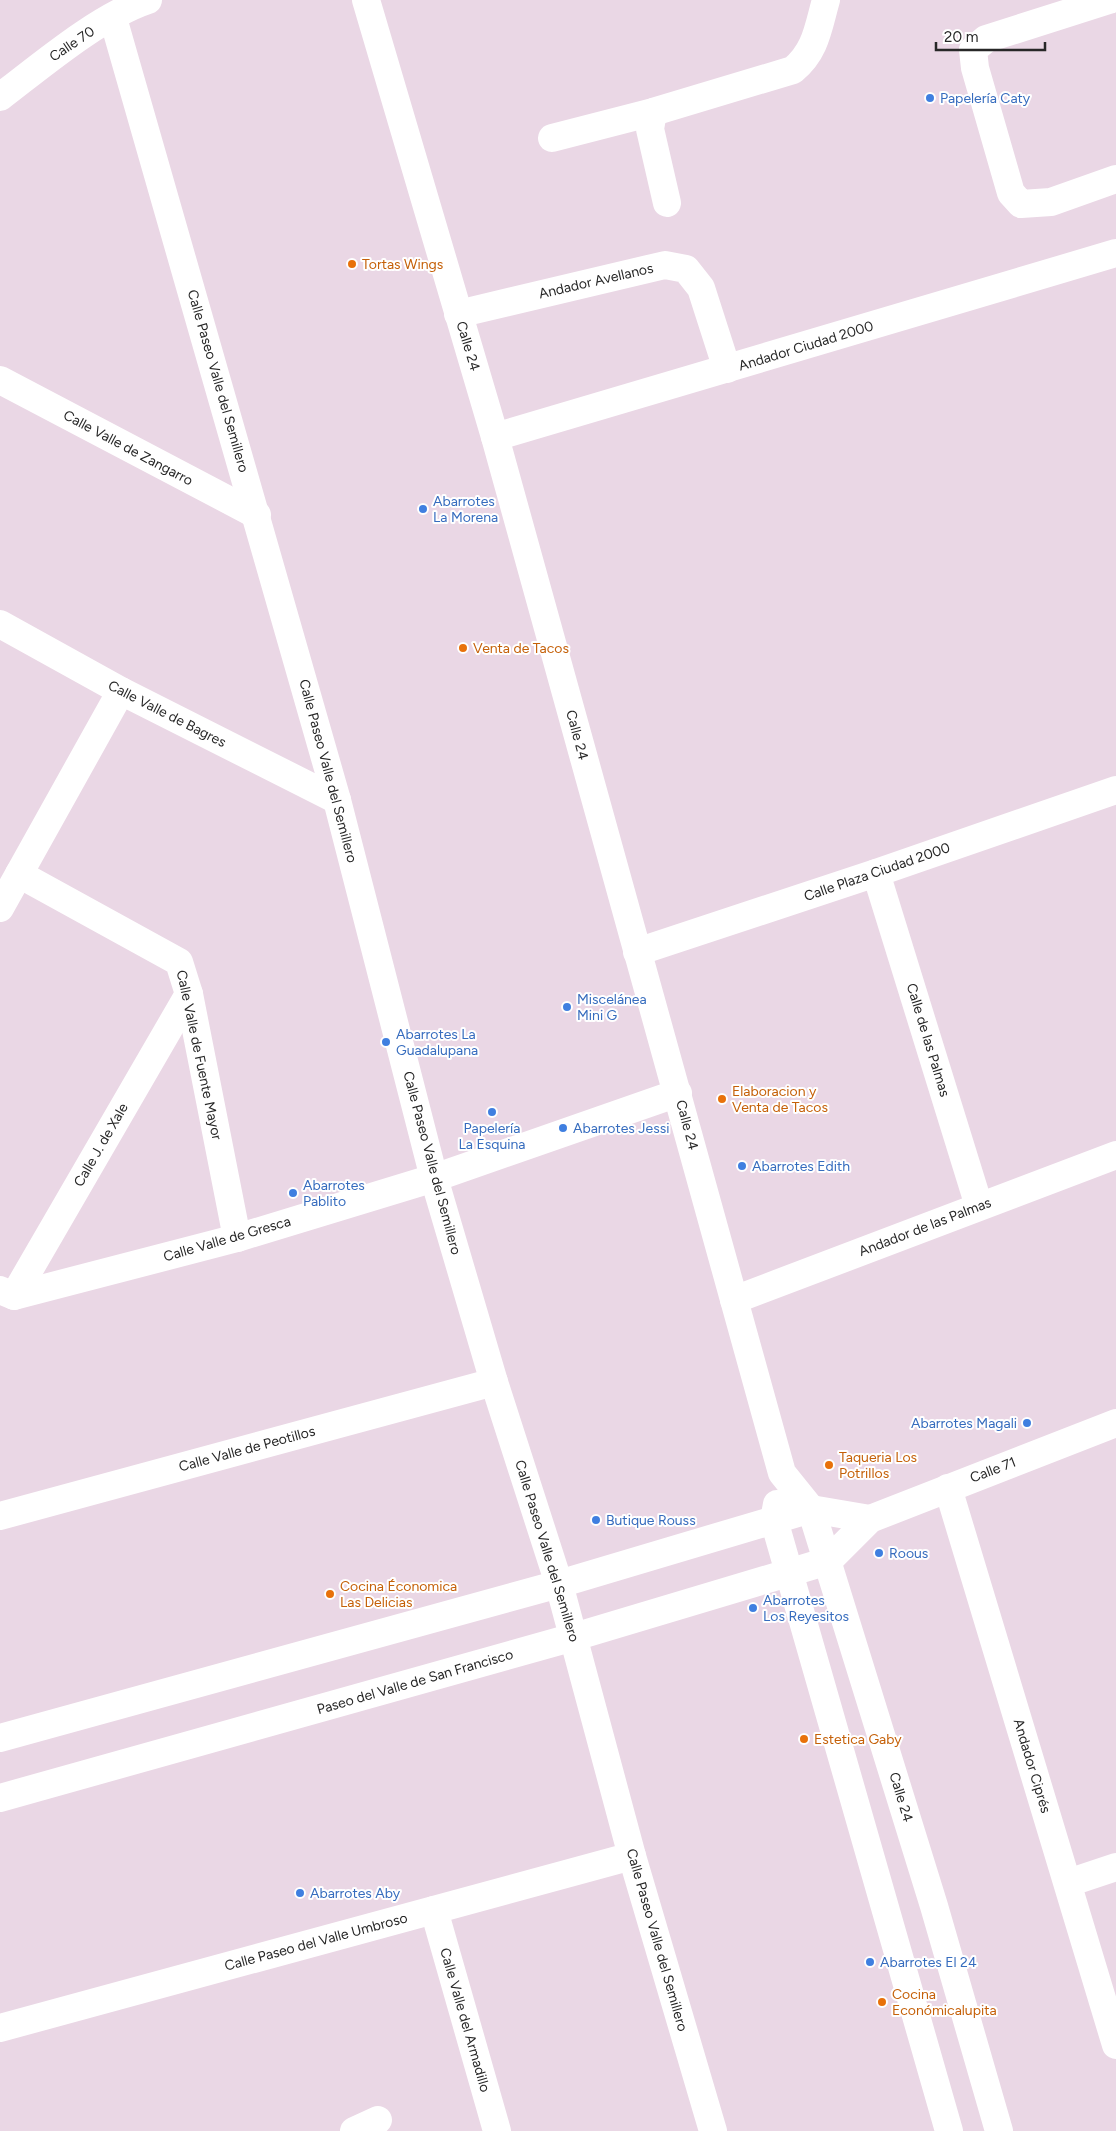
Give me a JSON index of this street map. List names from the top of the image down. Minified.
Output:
{"streets":{"street":["Calle 70","Andador Avellanos","Calle 24","Andador Ciudad 2000","Calle Paseo Valle del Semillero","Calle Valle de Zangarro","Calle Valle de Bagres","Calle Plaza Ciudad 2000","Calle de las Palmas","Calle Valle de Fuente Mayor","Calle J. de Xale","Andador de las Palmas","Calle Valle de Gresca","Calle Valle de Peotillos","Calle 71","Paseo del Valle de San Francisco","Andador Ciprés","Calle Paseo del Valle Umbroso","Calle Valle del Armadillo"]},"crossings":[["Calle 70","Calle Paseo Valle del Semillero"],["Andador Avellanos","Calle 24"],["Andador Avellanos","Andador Ciudad 2000"],["Calle 24","Andador Ciudad 2000"],["Calle 24","Calle Plaza Ciudad 2000"],["Calle 24","Andador de las Palmas"],["Calle 24","Calle Valle de Gresca"],["Calle 24","Calle 71"],["Calle 24","Paseo del Valle de San Francisco"],["Calle Paseo Valle del Semillero","Calle Valle de Zangarro"],["Calle Paseo Valle del Semillero","Calle Valle de Bagres"],["Calle Paseo Valle del Semillero","Calle Valle de Gresca"],["Calle Paseo Valle del Semillero","Calle Valle de Peotillos"],["Calle Paseo Valle del Semillero","Paseo del Valle de San Francisco"],["Calle Paseo Valle del Semillero","Calle Paseo del Valle Umbroso"],["Calle Plaza Ciudad 2000","Calle de las Palmas"],["Calle de las Palmas","Andador de las Palmas"],["Calle Valle de Fuente Mayor","Calle J. de Xale"],["Calle Valle de Fuente Mayor","Calle Valle de Gresca"],["Calle J. de Xale","Calle Valle de Gresca"],["Calle 71","Paseo del Valle de San Francisco"],["Calle 71","Andador Ciprés"],["Calle Paseo del Valle Umbroso","Calle Valle del Armadillo"]],"places":["Papelería Caty","Tortas Wings","Abarrotes La Morena","Venta de Tacos","Miscelánea Mini G","Abarrotes La Guadalupana","Elaboracion y Venta de Tacos","Papelería La Esquina","Abarrotes Jessi","Abarrotes Edith","Abarrotes Pablito","Abarrotes Magali","Taqueria Los Potrillos","Butique Rouss","Roous","Cocina Économica Las Delicias","Abarrotes Los Reyesitos","Estetica Gaby","Abarrotes Aby","Abarrotes El 24","Cocina Económicalupita"],"scale_bar":"20 m"}
